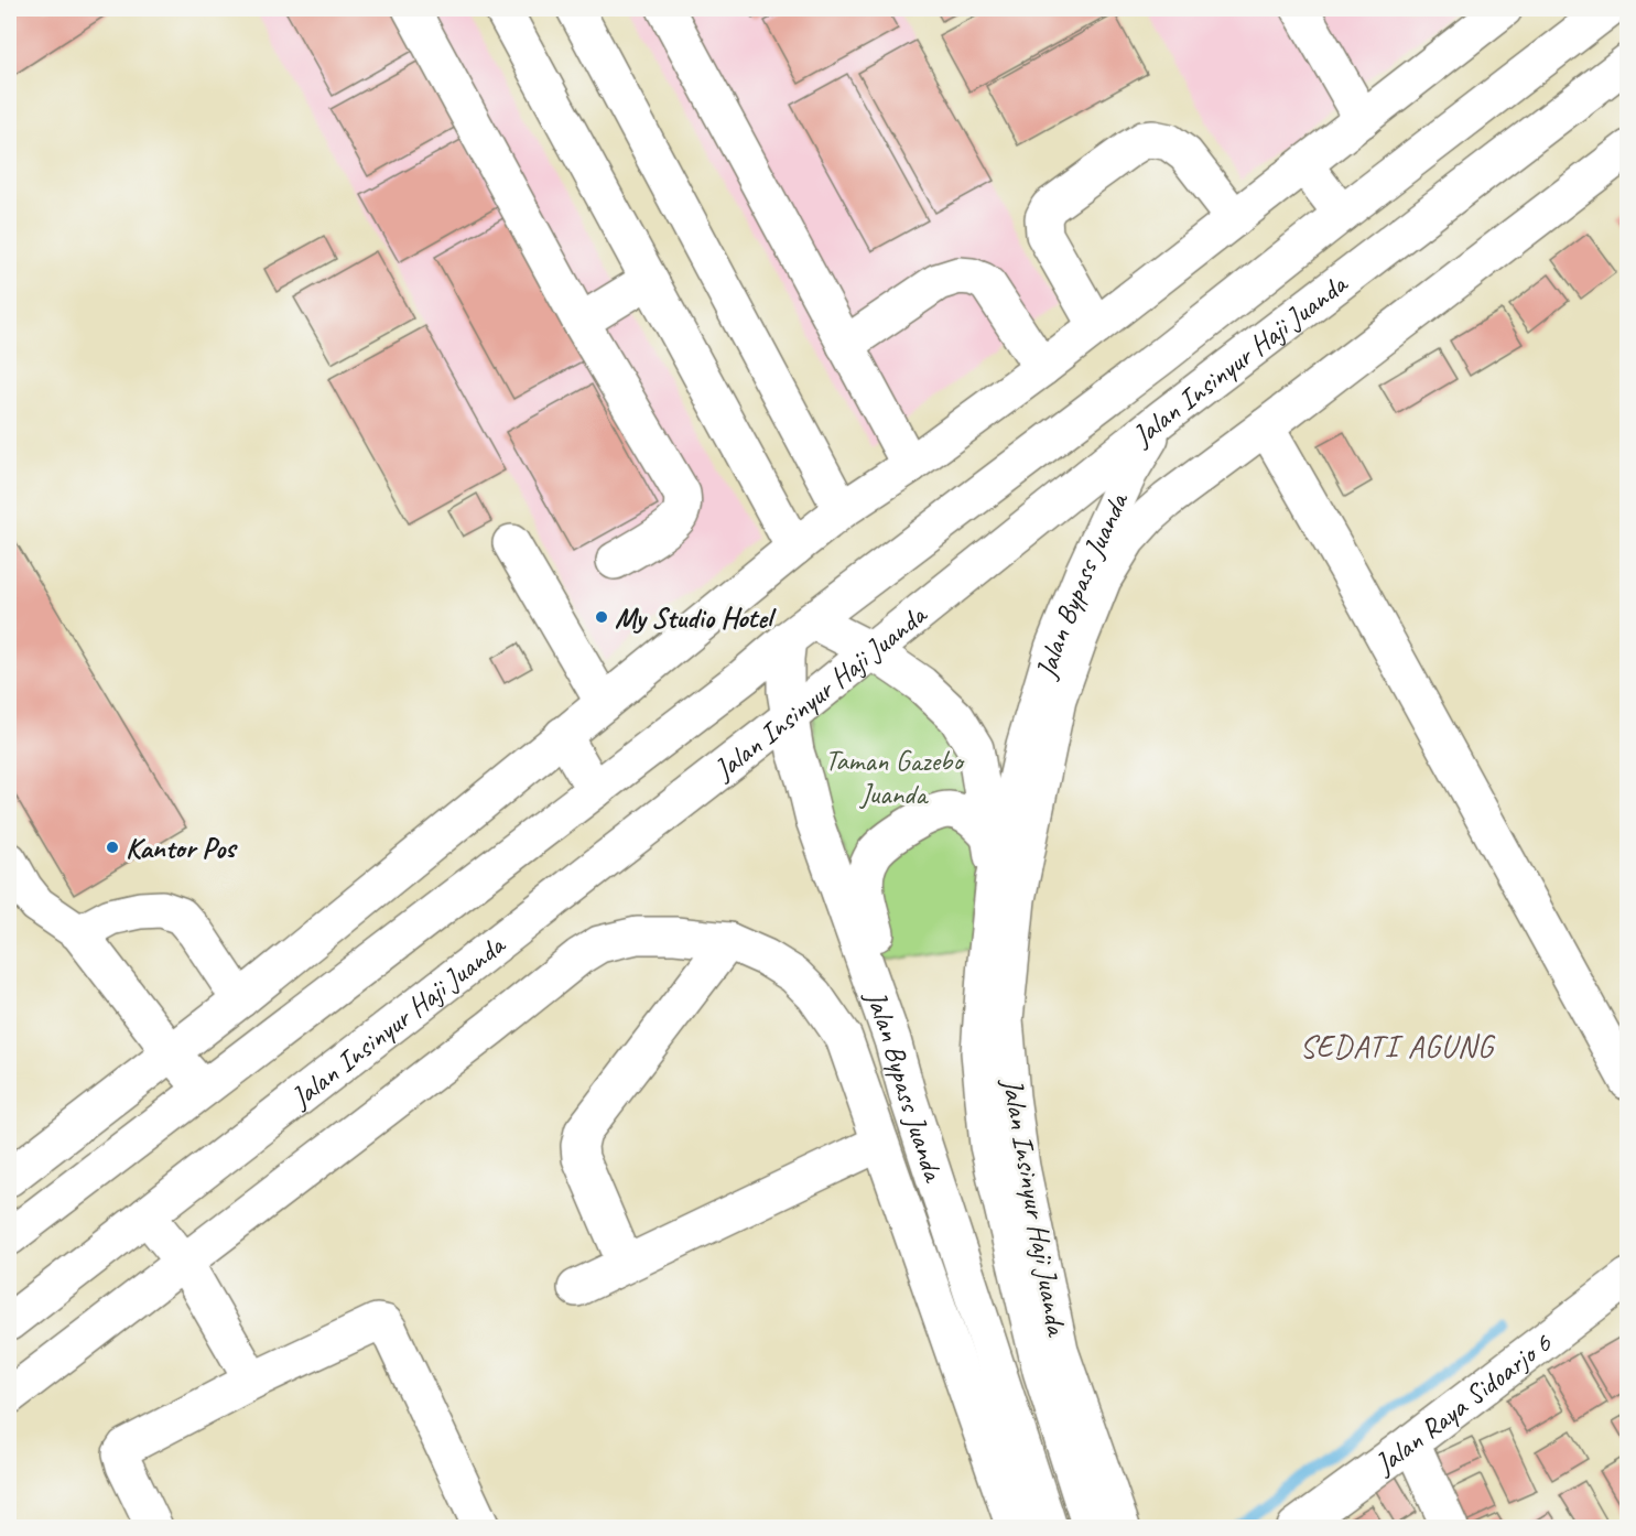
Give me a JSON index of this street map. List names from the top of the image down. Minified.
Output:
{"streets":{"main road":["Jalan Insinyur Haji Juanda","Jalan Bypass Juanda","Jalan Raya Sidoarjo 6"]},"crossings":[["Jalan Insinyur Haji Juanda","Jalan Bypass Juanda"]],"districts":["SEDATI AGUNG"],"parks":["Taman Gazebo Juanda"],"places":["My Studio Hotel","Kantor Pos"]}
